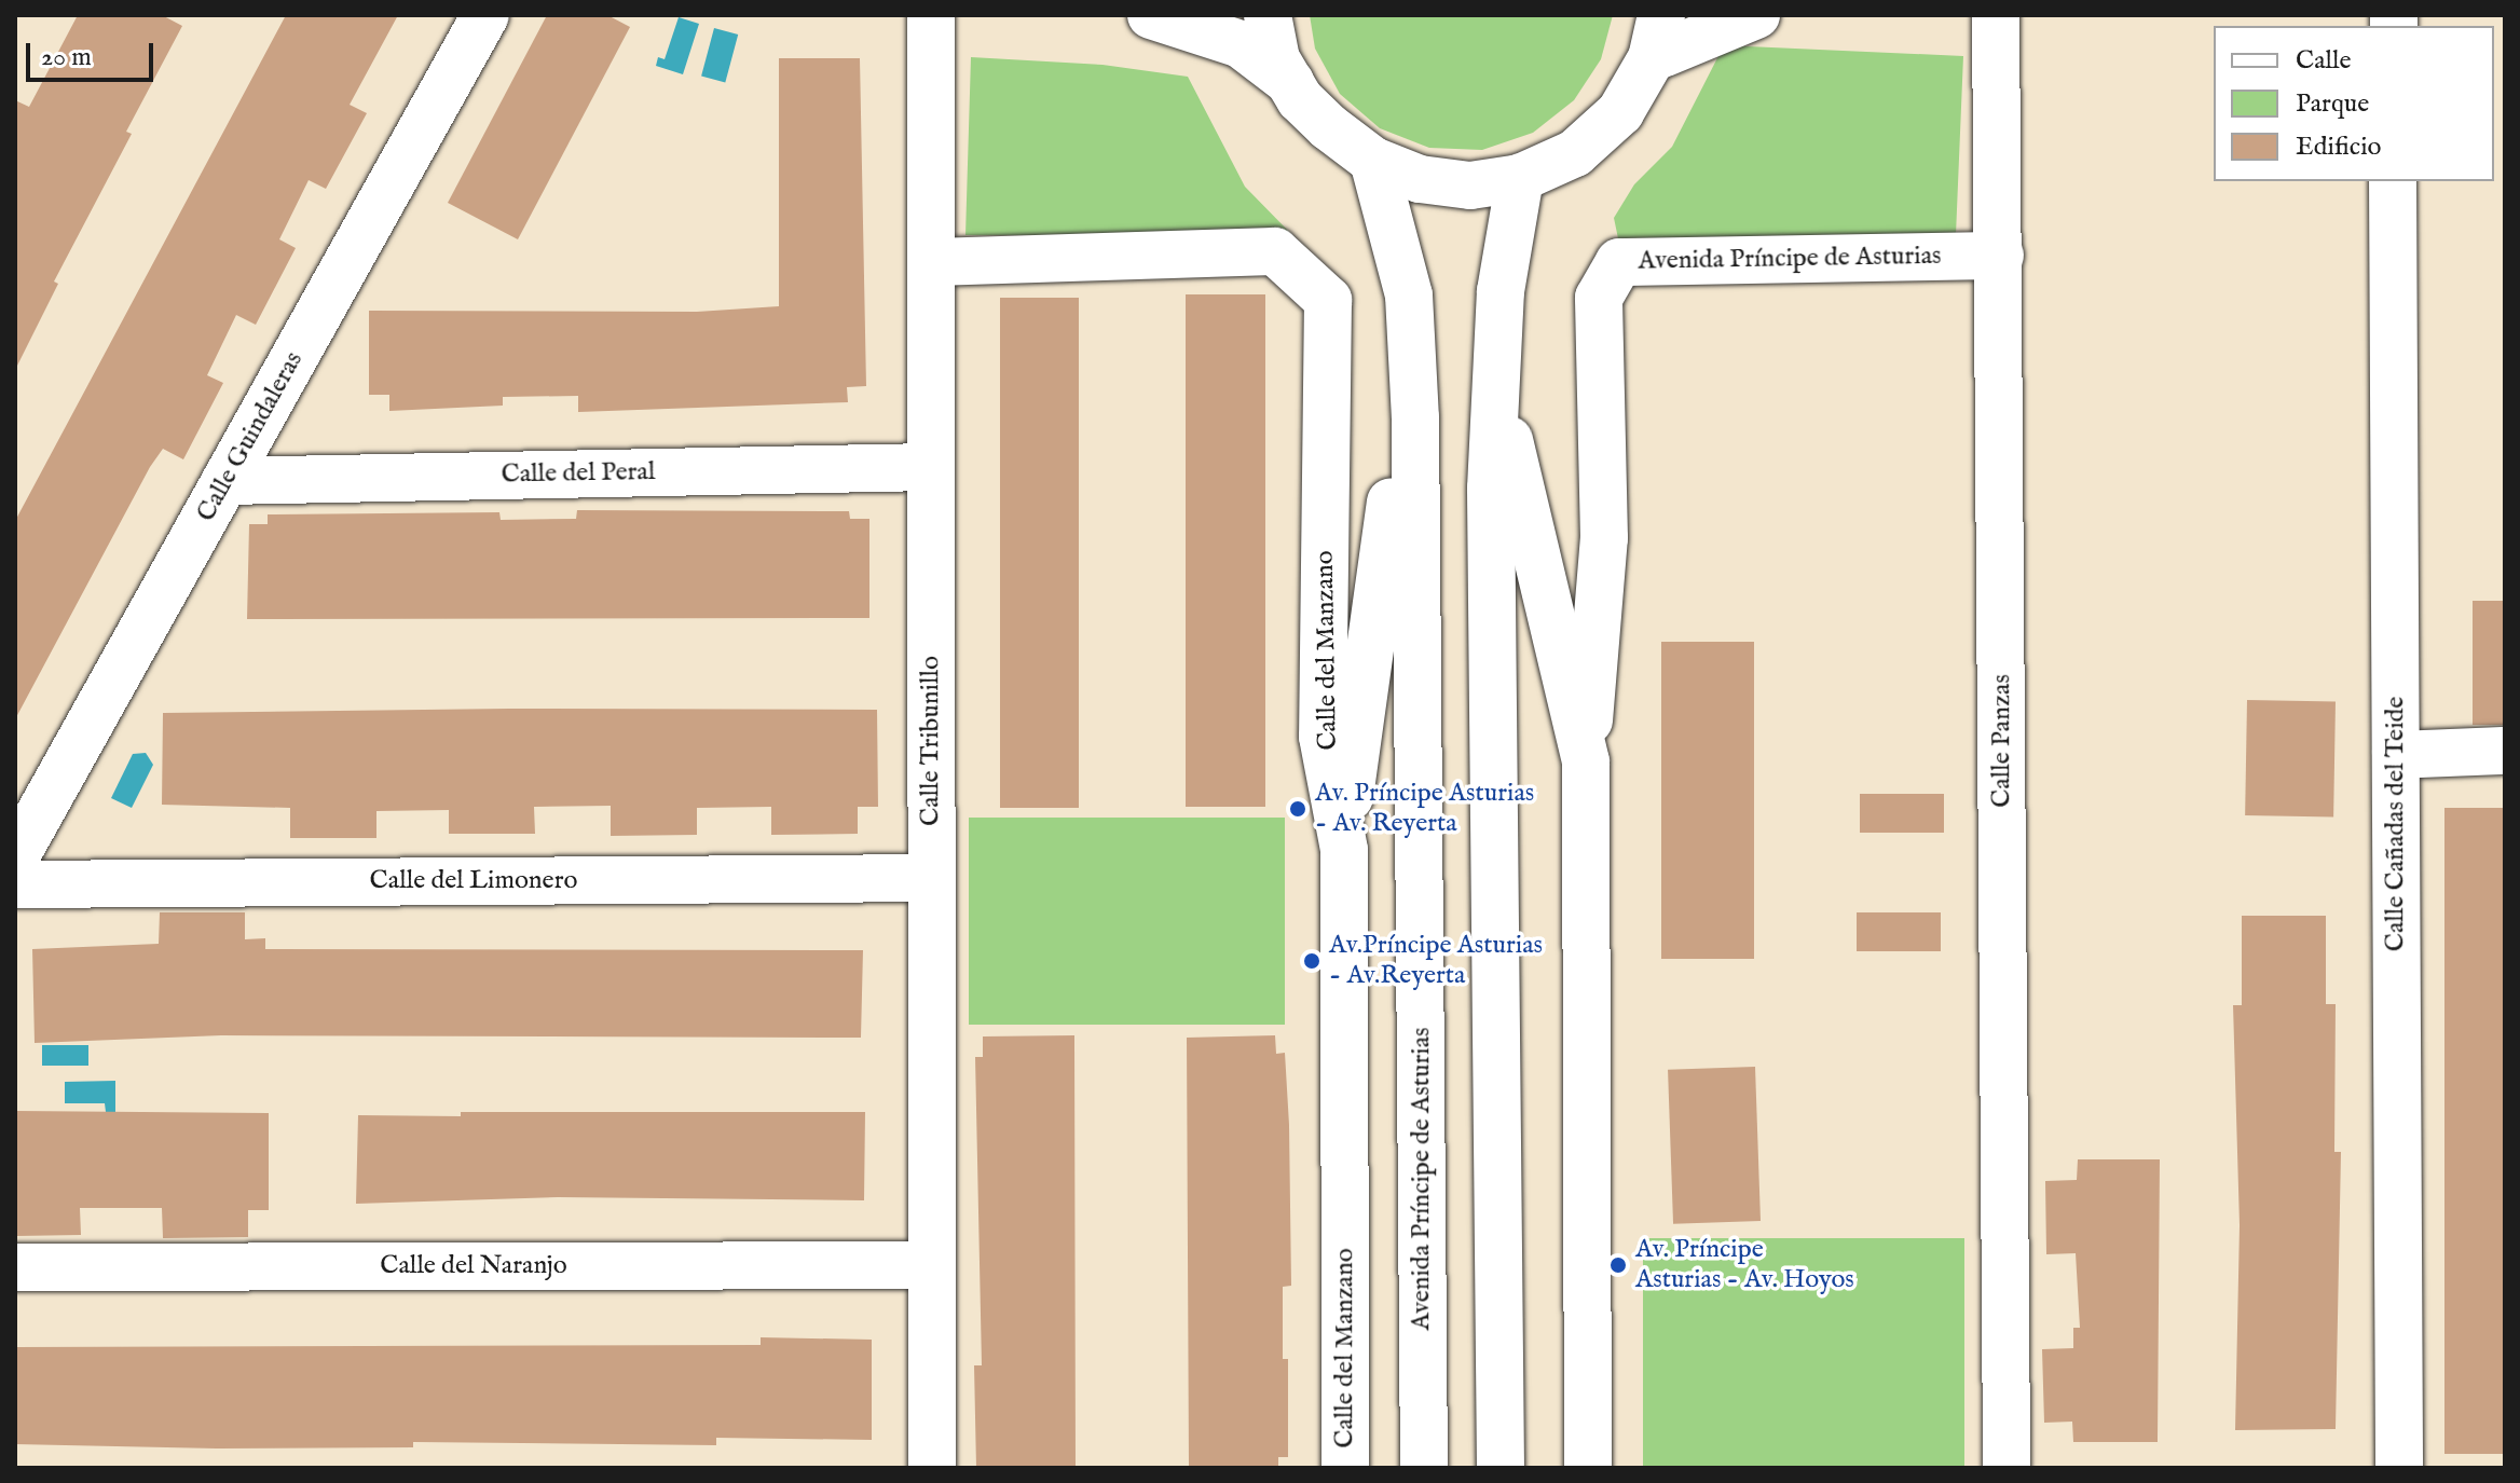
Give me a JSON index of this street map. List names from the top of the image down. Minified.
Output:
{"streets":{"street":["Avenida Príncipe de Asturias","Calle Guindaleras","Calle del Peral","Calle del Manzano","Calle Tribunillo","Calle Panzas","Calle Cañadas del Teide","Calle del Limonero","Calle del Naranjo"]},"crossings":[["Avenida Príncipe de Asturias","Calle del Manzano"],["Avenida Príncipe de Asturias","Calle Panzas"],["Calle Guindaleras","Calle del Peral"],["Calle del Peral","Calle Tribunillo"],["Calle del Manzano","Calle Tribunillo"],["Calle Tribunillo","Calle del Limonero"],["Calle Tribunillo","Calle del Naranjo"]],"places":["Av. Príncipe Asturias - Av. Reyerta","Av.Príncipe Asturias - Av.Reyerta","Av. Príncipe Asturias - Av. Hoyos"],"legend":["Calle","Parque","Edificio"],"scale_bar":"20 m"}
